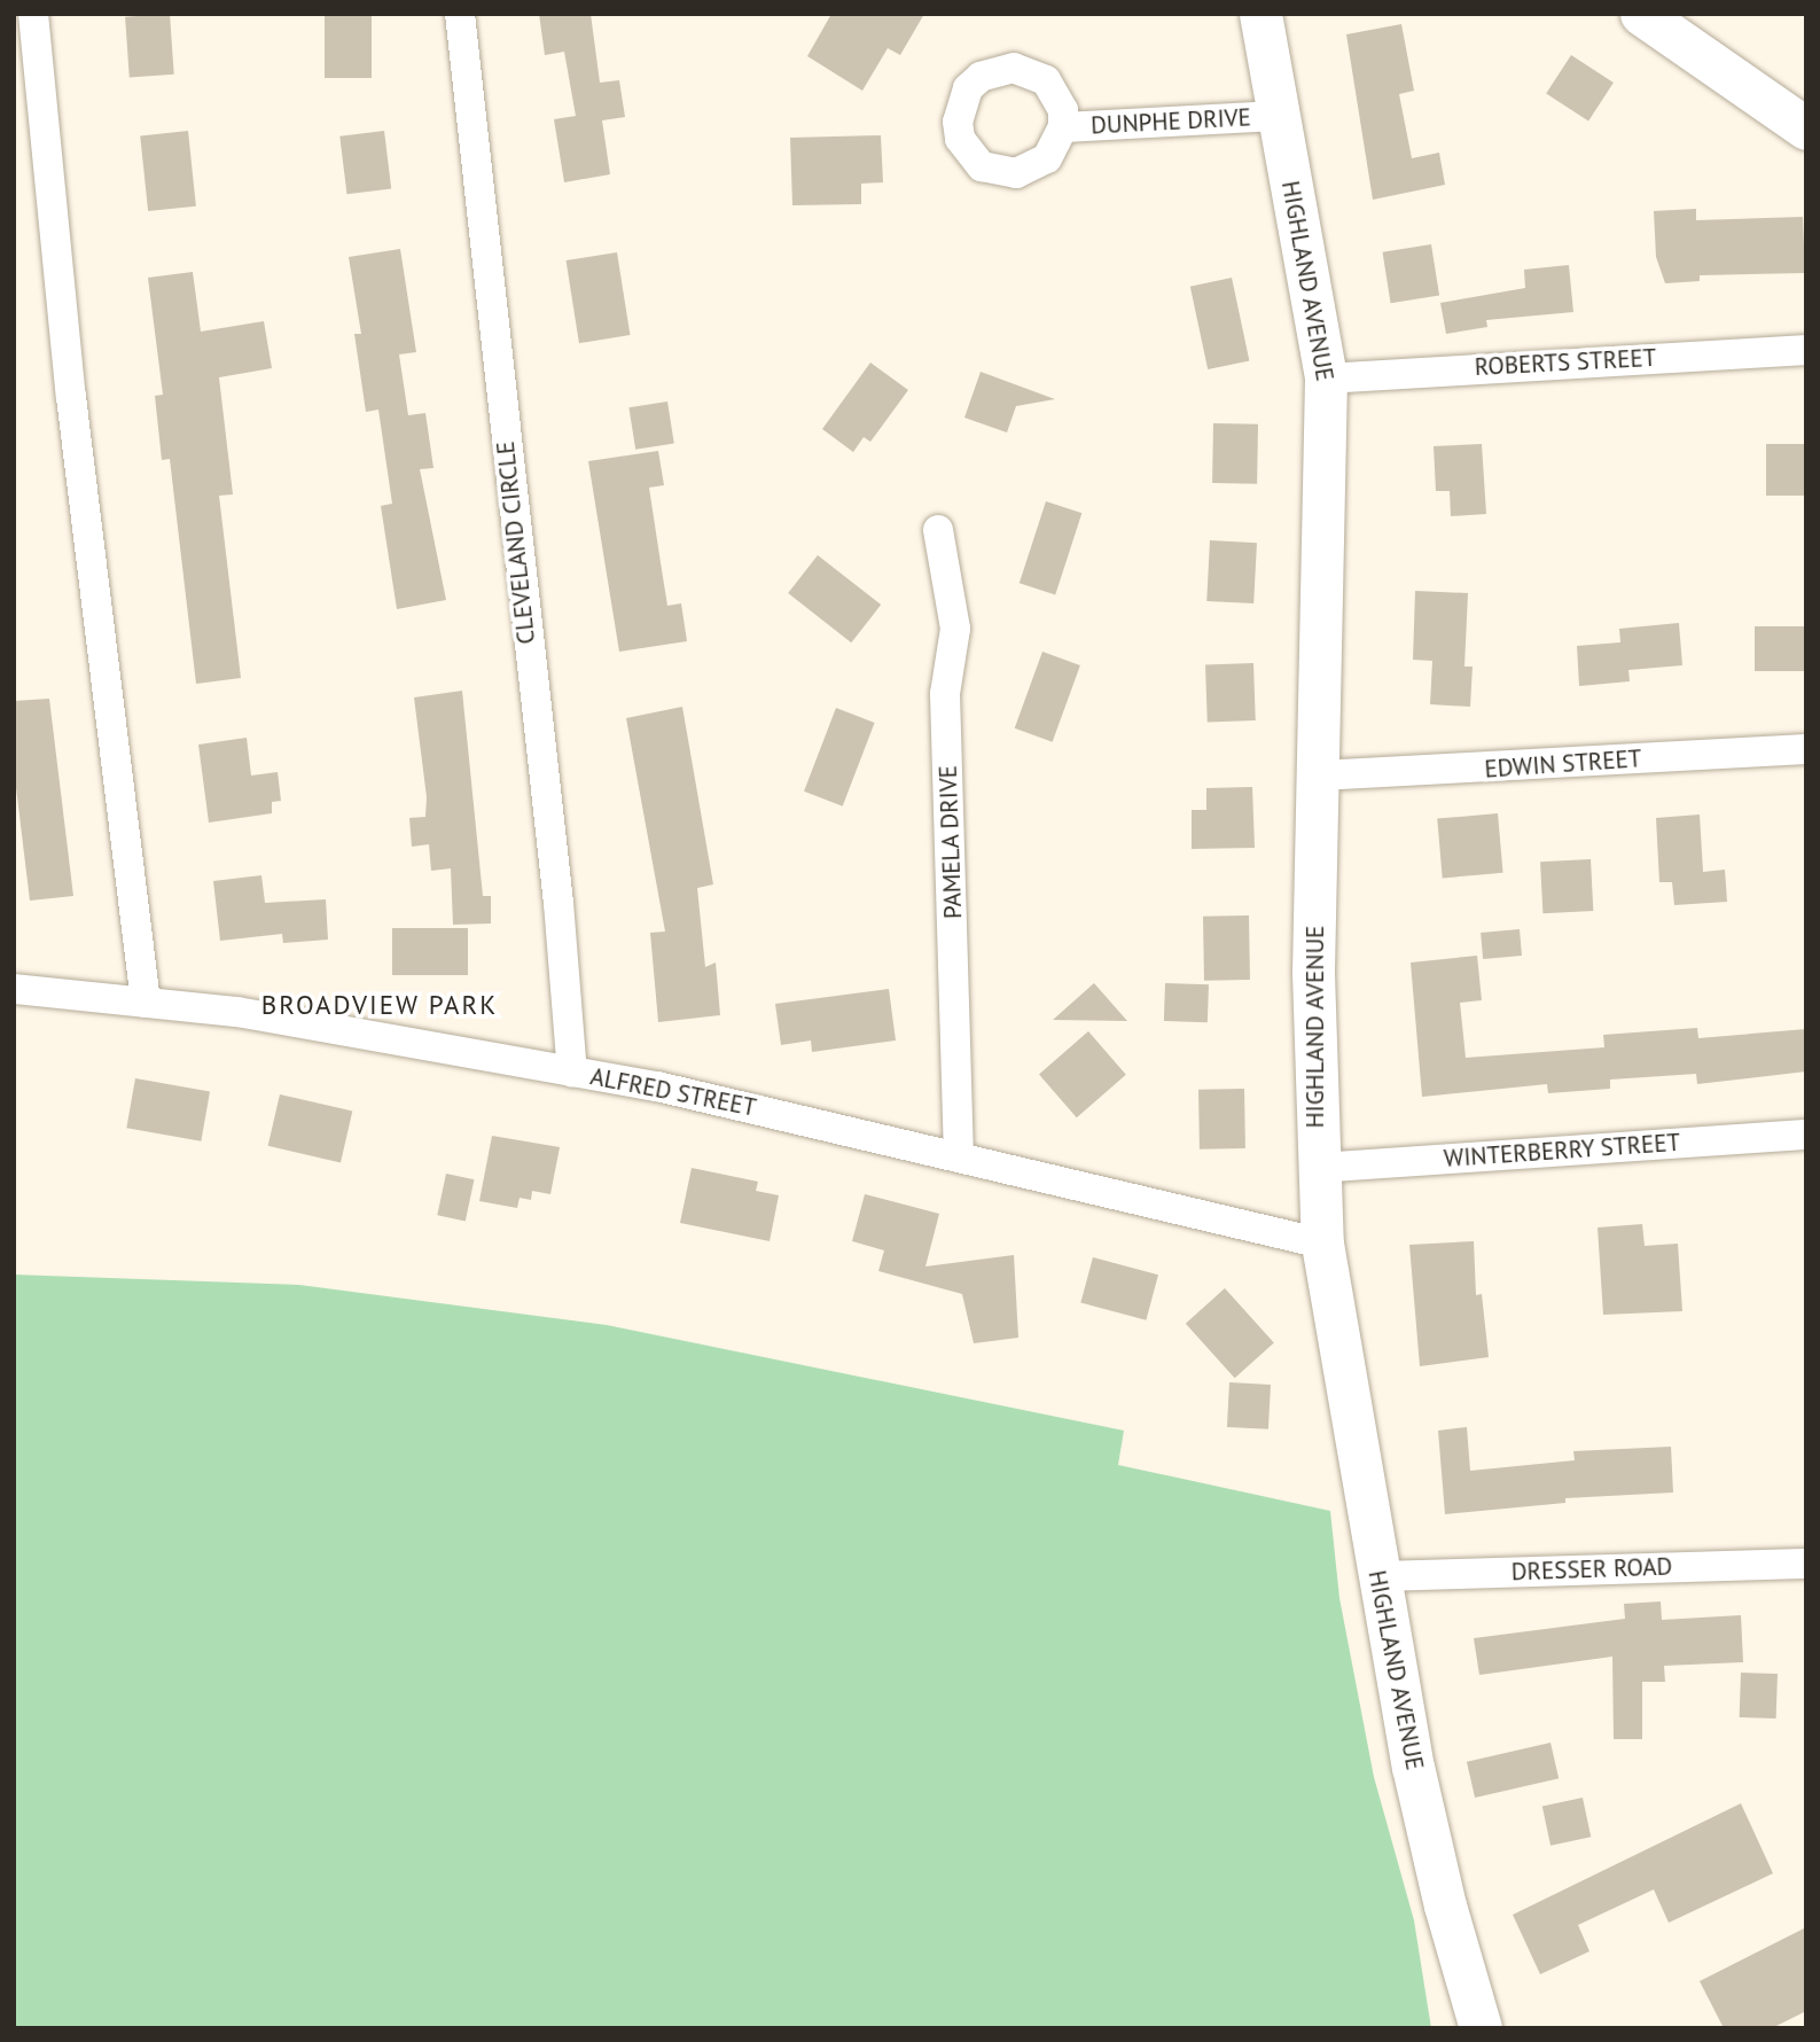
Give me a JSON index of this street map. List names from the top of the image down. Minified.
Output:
{"streets":{"street":["DUNPHE DRIVE","HIGHLAND AVENUE","ROBERTS STREET","CLEVELAND CIRCLE","EDWIN STREET","PAMELA DRIVE","ALFRED STREET","WINTERBERRY STREET","DRESSER ROAD"]},"crossings":[["DUNPHE DRIVE","HIGHLAND AVENUE"],["HIGHLAND AVENUE","ROBERTS STREET"],["HIGHLAND AVENUE","EDWIN STREET"],["HIGHLAND AVENUE","ALFRED STREET"],["HIGHLAND AVENUE","WINTERBERRY STREET"],["HIGHLAND AVENUE","DRESSER ROAD"],["CLEVELAND CIRCLE","ALFRED STREET"],["PAMELA DRIVE","ALFRED STREET"]],"districts":["BROADVIEW PARK"]}
